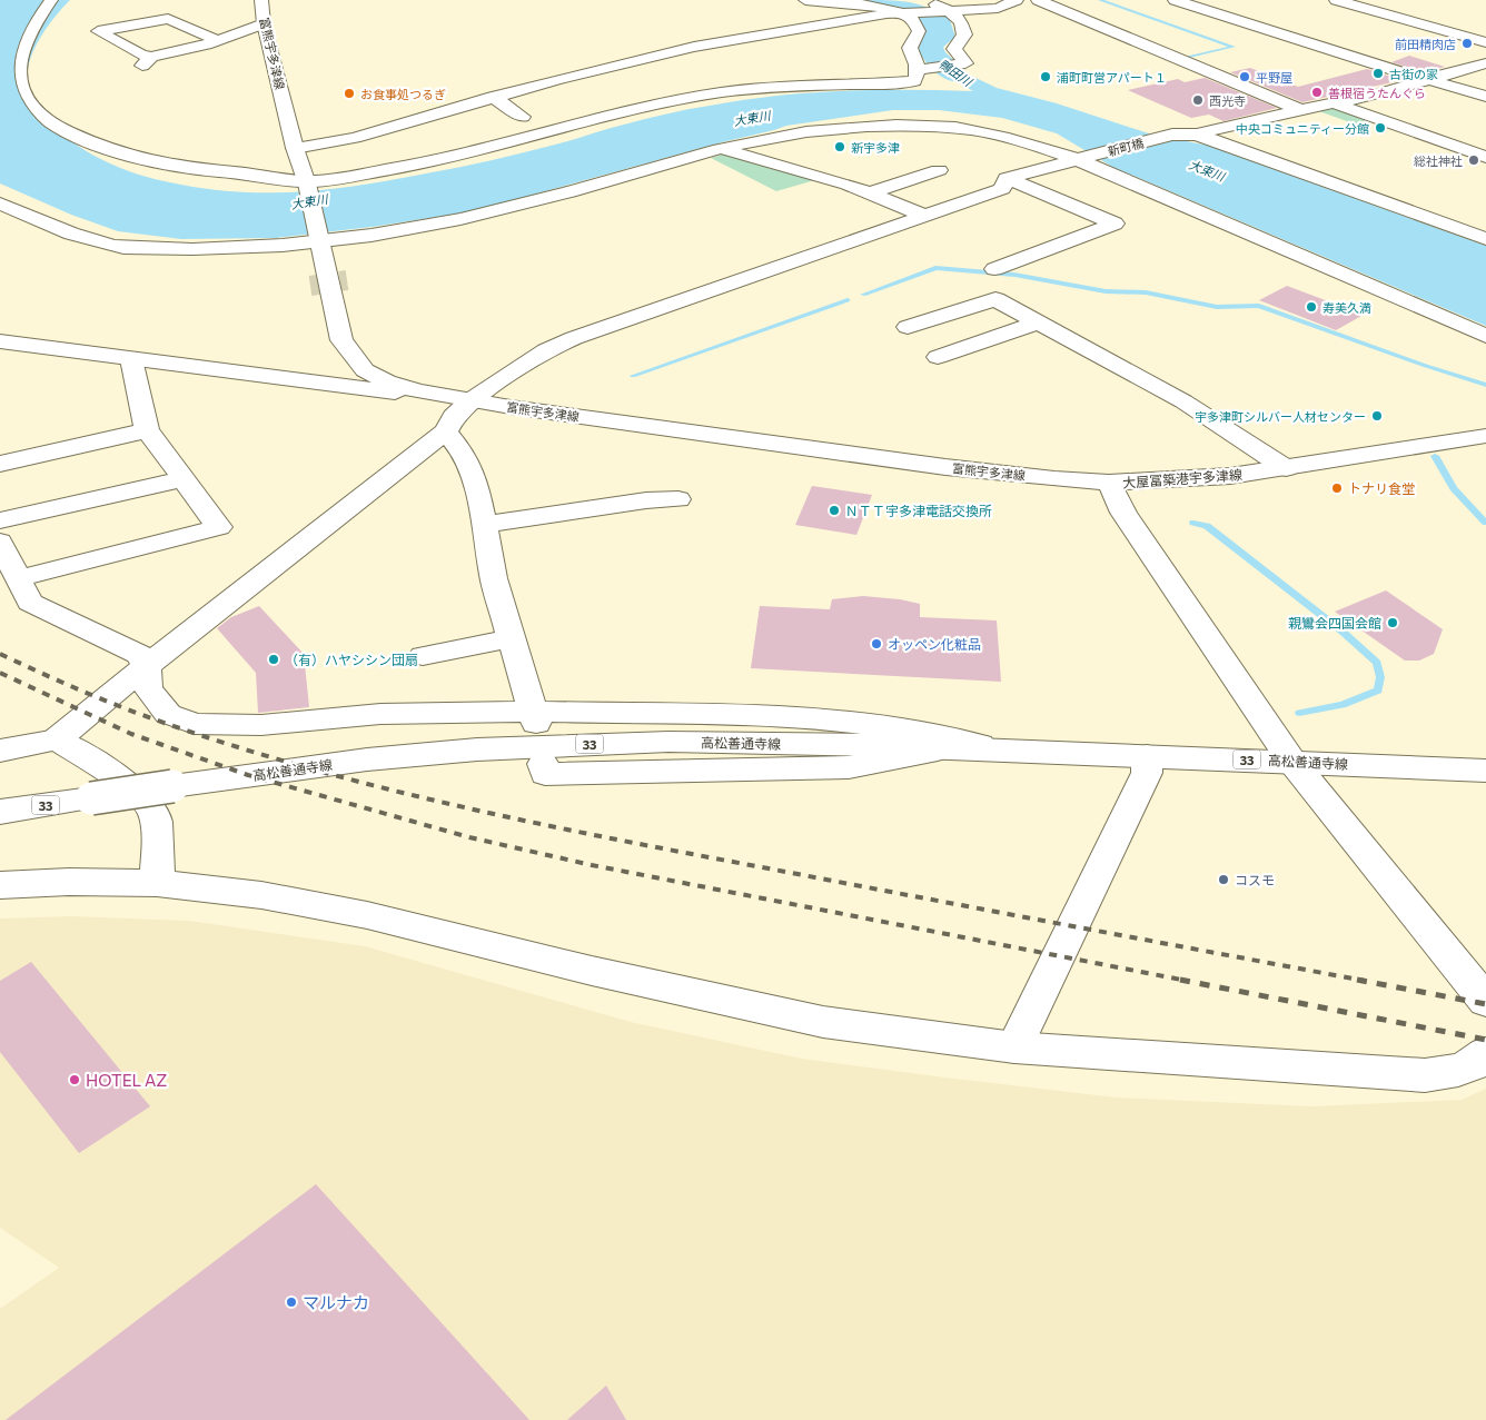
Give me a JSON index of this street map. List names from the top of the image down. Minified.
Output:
{"streets":{"street":["富熊宇多津線","新町橋","大屋冨築港宇多津線","高松善通寺線","33"]},"crossings":[["富熊宇多津線","大屋冨築港宇多津線"],["大屋冨築港宇多津線","高松善通寺線"]],"water":["鴨田川","大束川"],"places":["前田精肉店","古街の家","浦町町営アパート１","平野屋","善根宿うたんぐら","お食事処つるぎ","西光寺","中央コミュニティー分館","新宇多津","総社神社","寿美久満","宇多津町シルバー人材センター","トナリ食堂","ＮＴＴ宇多津電話交換所","親鸞会四国会館","オッペン化粧品","（有）ハヤシシン団扇","コスモ","HOTEL AZ","マルナカ"]}
